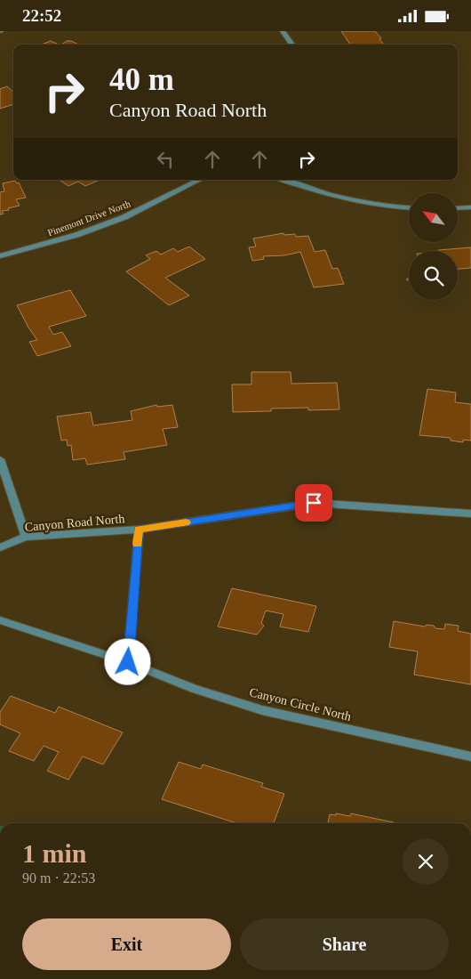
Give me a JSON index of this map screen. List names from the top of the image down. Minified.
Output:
{"streets":{"street":["Pinemont Drive North","Canyon Road North","Canyon Circle North"]},"north":"top left","page":{"status":"22:52","turn":["40 m","Canyon Road North"],"heading":["1 min","90 m · 22:53"],"buttons":["Exit","Share"]}}
